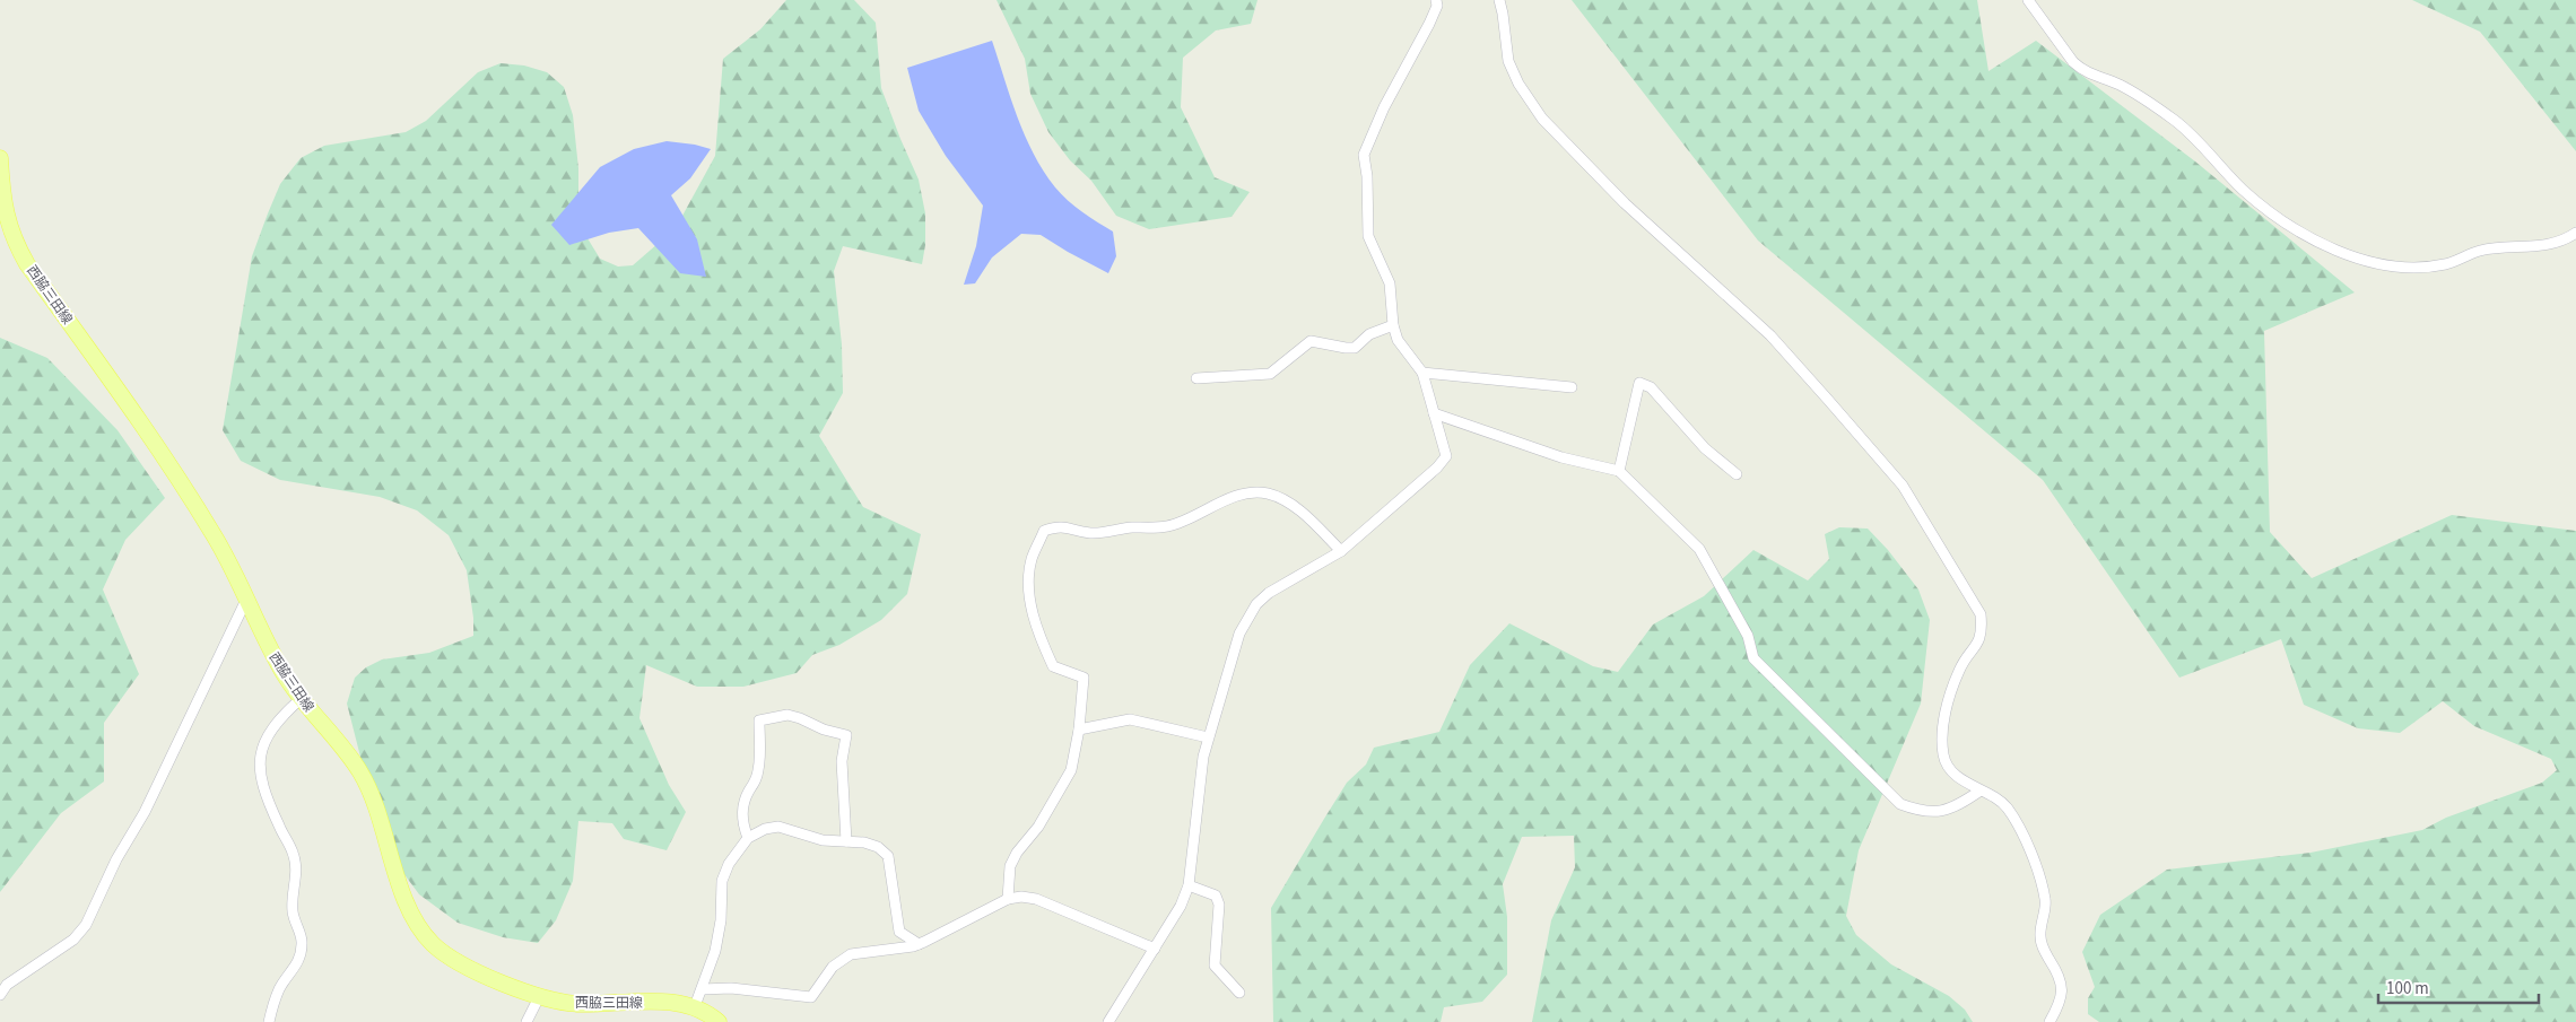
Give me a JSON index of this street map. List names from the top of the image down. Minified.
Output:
{"streets":{"main road":["西脇三田線"]},"scale_bar":"100 m"}
